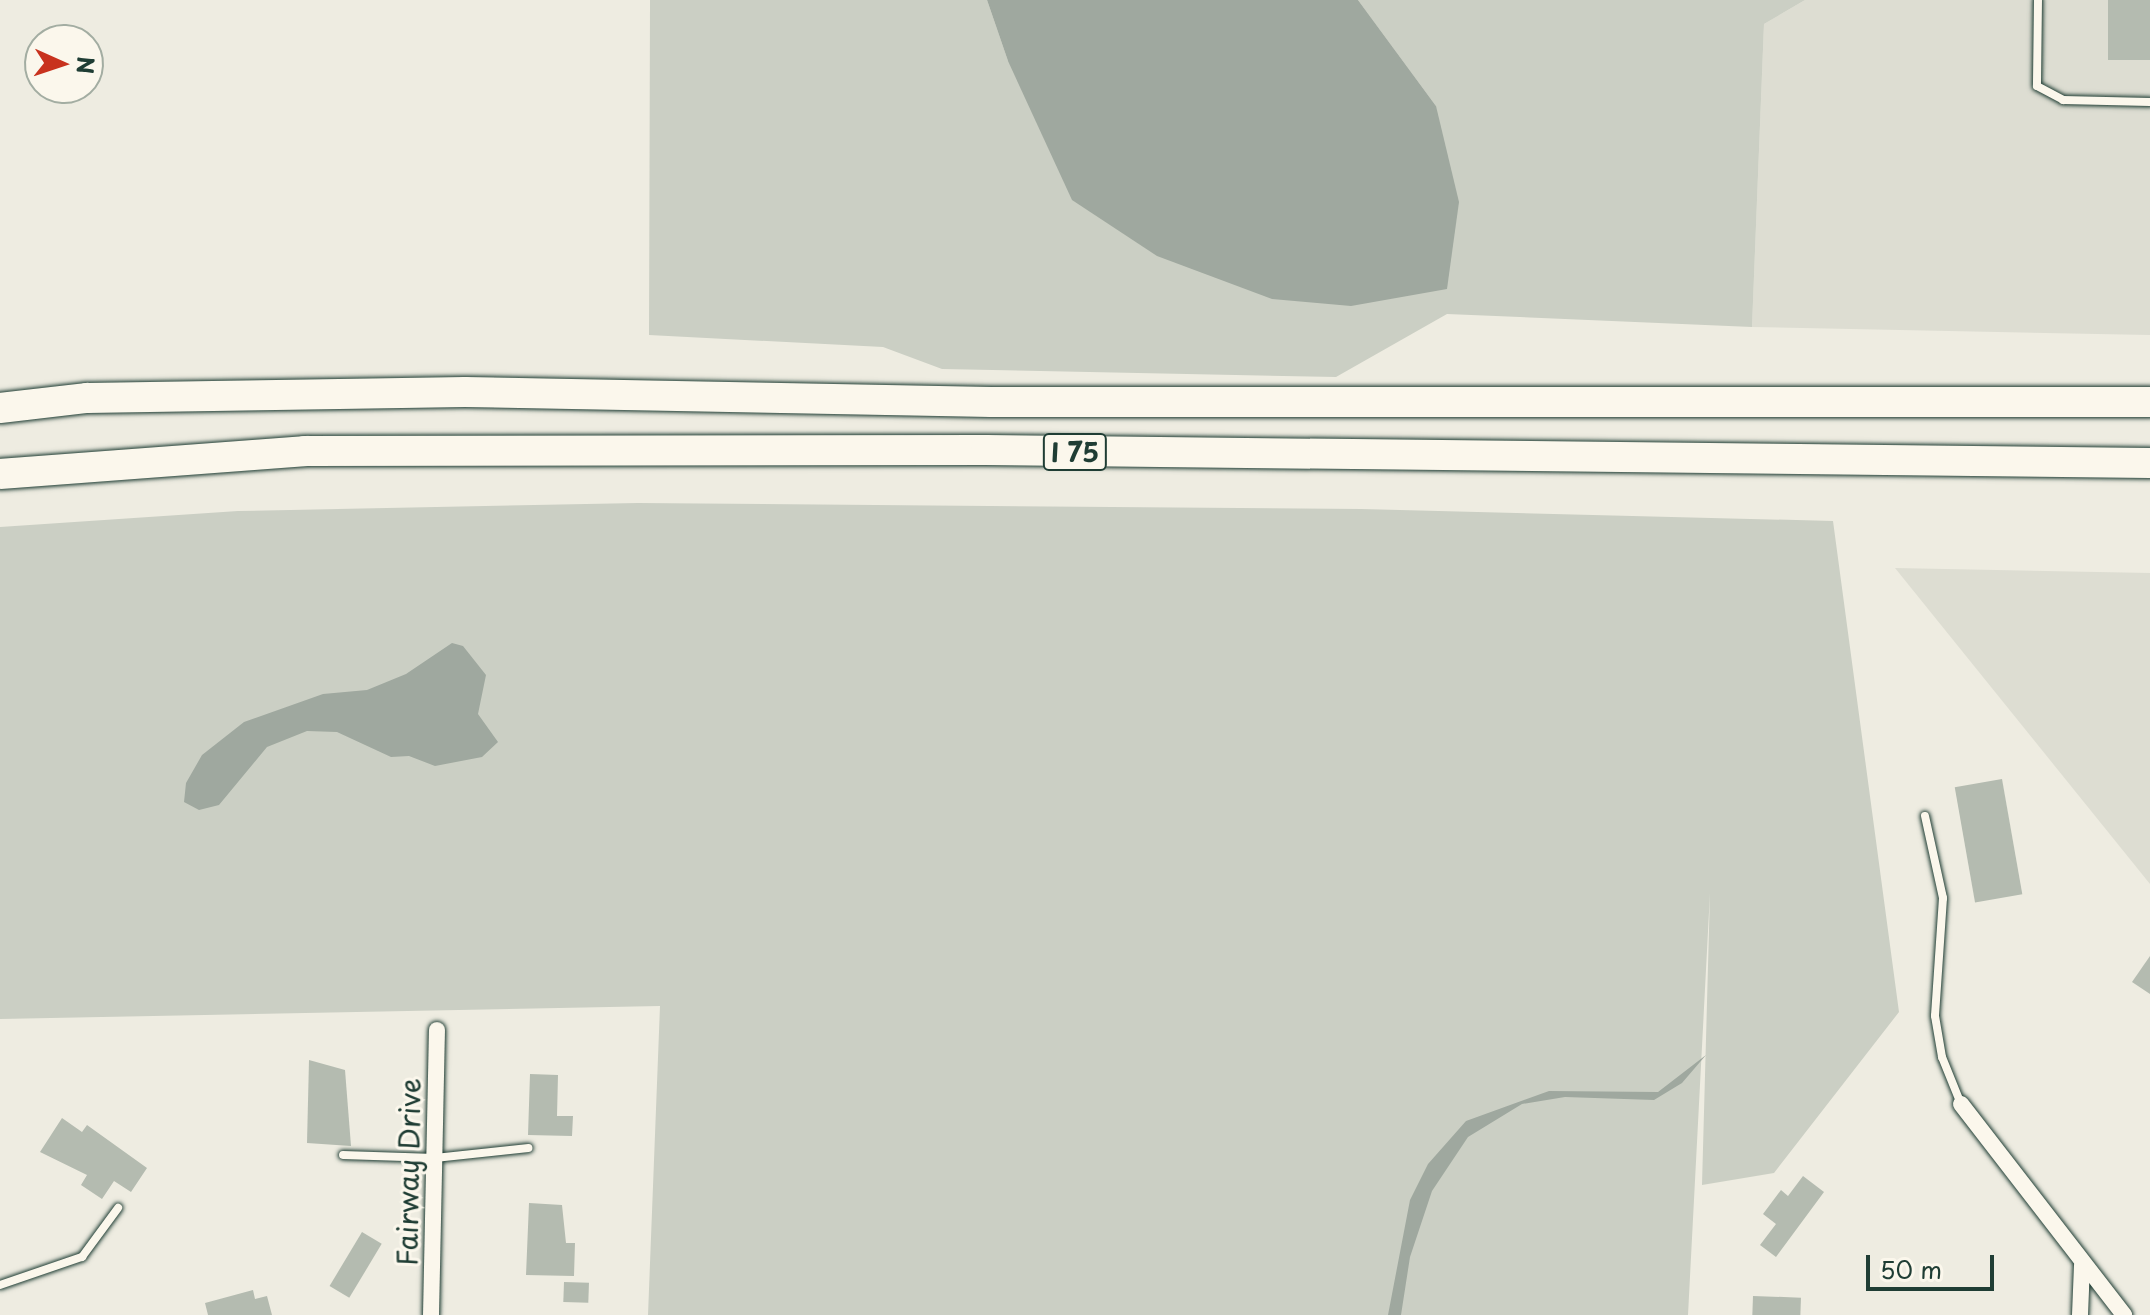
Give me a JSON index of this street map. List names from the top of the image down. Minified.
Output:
{"streets":{"highway":["I 75"],"street":["Fairway Drive"]},"scale_bar":"50 m","north":"right"}
